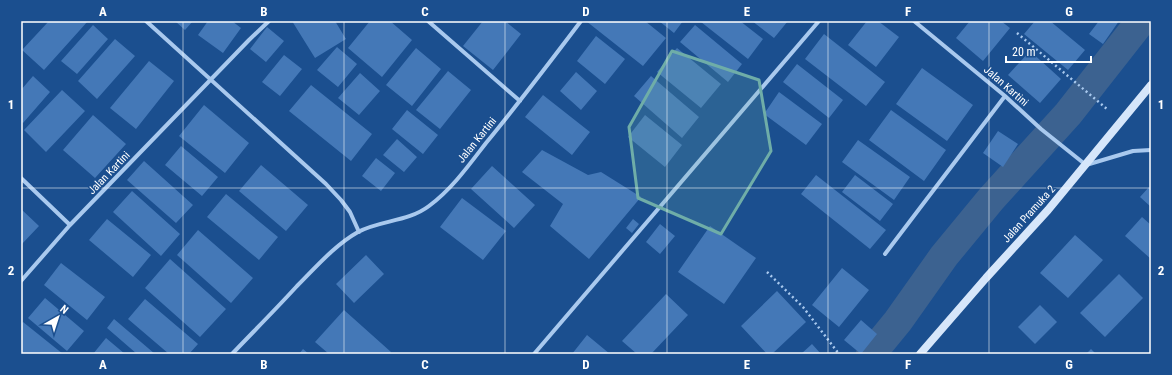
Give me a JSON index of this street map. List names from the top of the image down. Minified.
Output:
{"streets":{"main road":["Jalan Pramuka 2"],"street":["Jalan Kartini"]},"crossings":[["Jalan Kartini","Jalan Pramuka 2"]],"scale_bar":"20 m","north":"top right","grid":{"columns":["A","B","C","D","E","F","G"],"rows":["1","2"]}}
